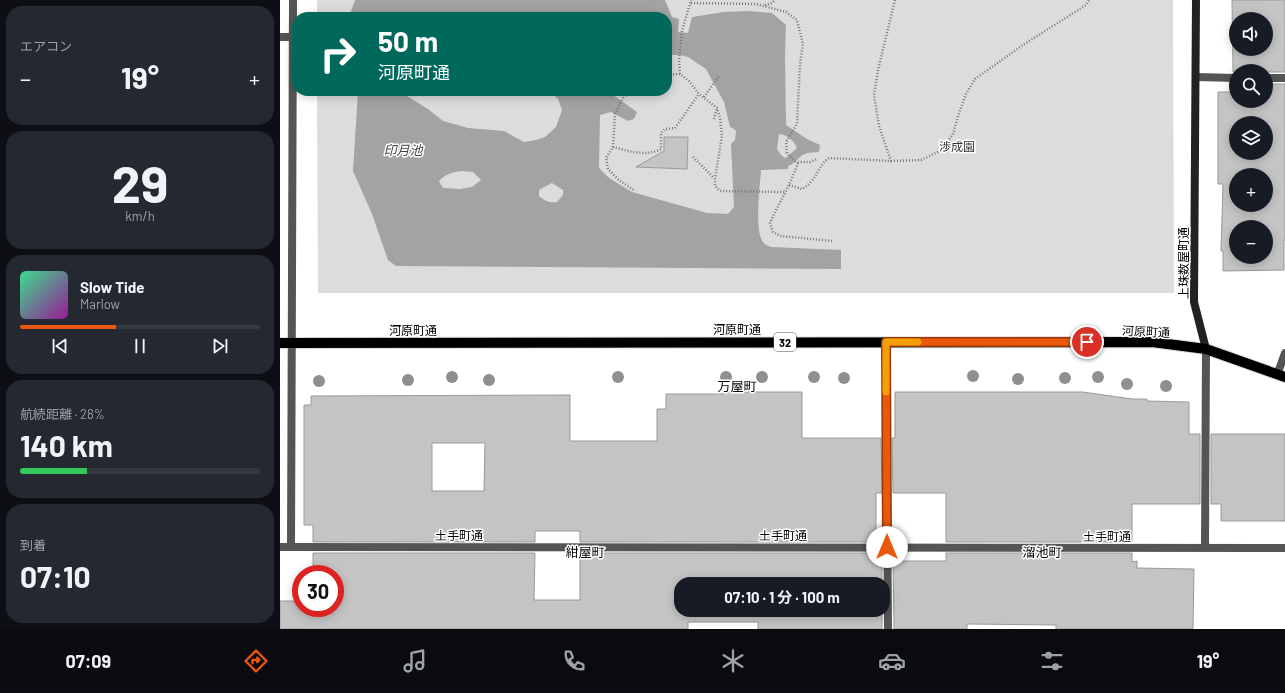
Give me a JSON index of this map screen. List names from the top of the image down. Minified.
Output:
{"streets":{"main road":["河原町通","32"],"street":["上珠数屋町通","土手町通"]},"crossings":[["上珠数屋町通","河原町通"],["上珠数屋町通","土手町通"]],"districts":["万屋町","紺屋町","溜池町"],"water":["印月池"],"parks":["渉成園"],"page":{"tile":["エアコン",["29","km/h"],["航続距離 · 28%","140 km"],["到着","07:10"]],"map_buttons":["+","−"],"turn":["50 m","河原町通"],"heat":["−","19°","+"],"song":["Slow Tide","Marlow"],"limit":"30","trip":"07:10 · 1 分 · 100 m","tabs":["07:09","19°"]}}
